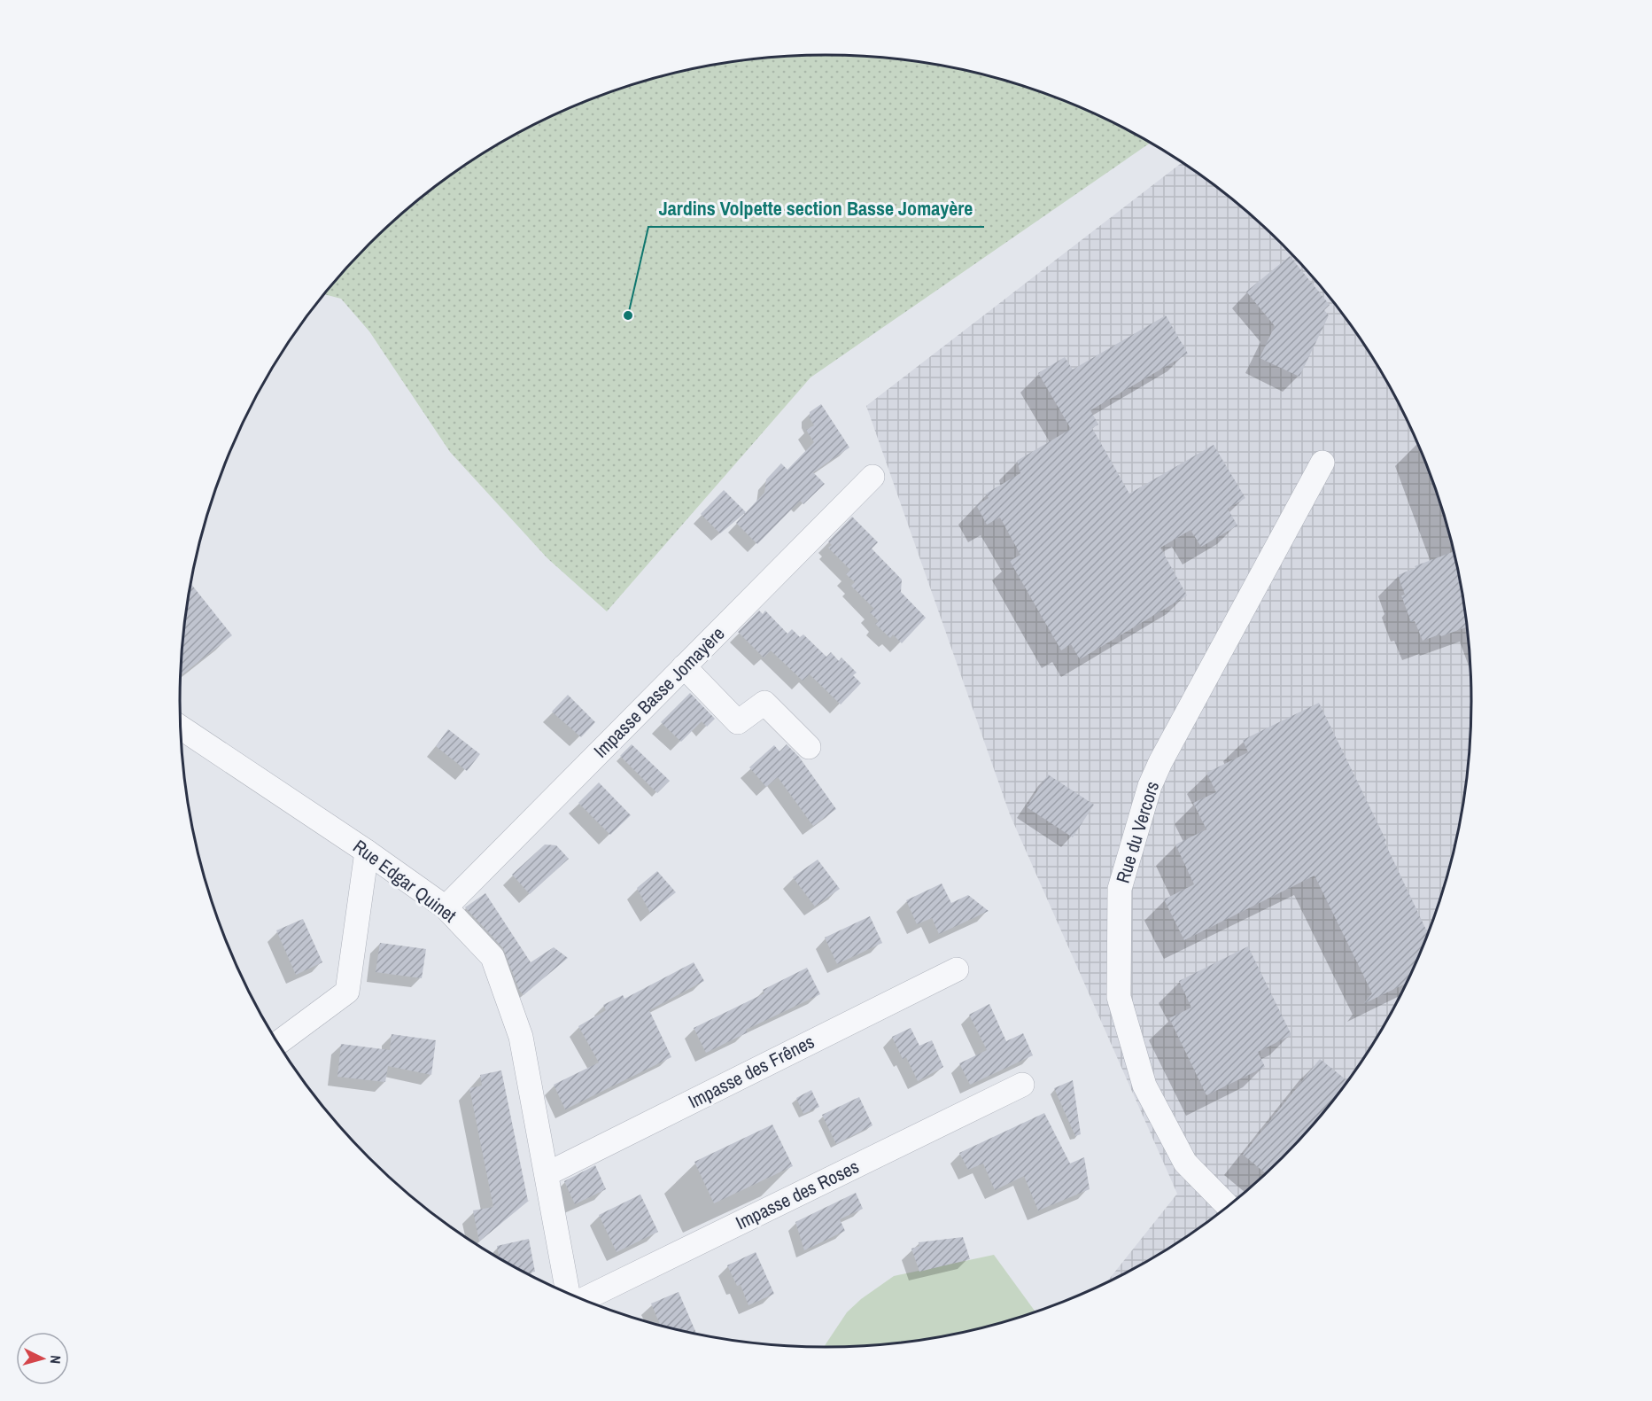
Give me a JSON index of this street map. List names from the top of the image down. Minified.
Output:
{"streets":{"street":["Impasse Basse Jomayère","Rue du Vercors","Rue Edgar Quinet","Impasse des Frênes","Impasse des Roses"]},"crossings":[["Impasse Basse Jomayère","Rue Edgar Quinet"],["Rue Edgar Quinet","Impasse des Frênes"]],"places":["Jardins Volpette section Basse Jomayère"],"north":"right"}
